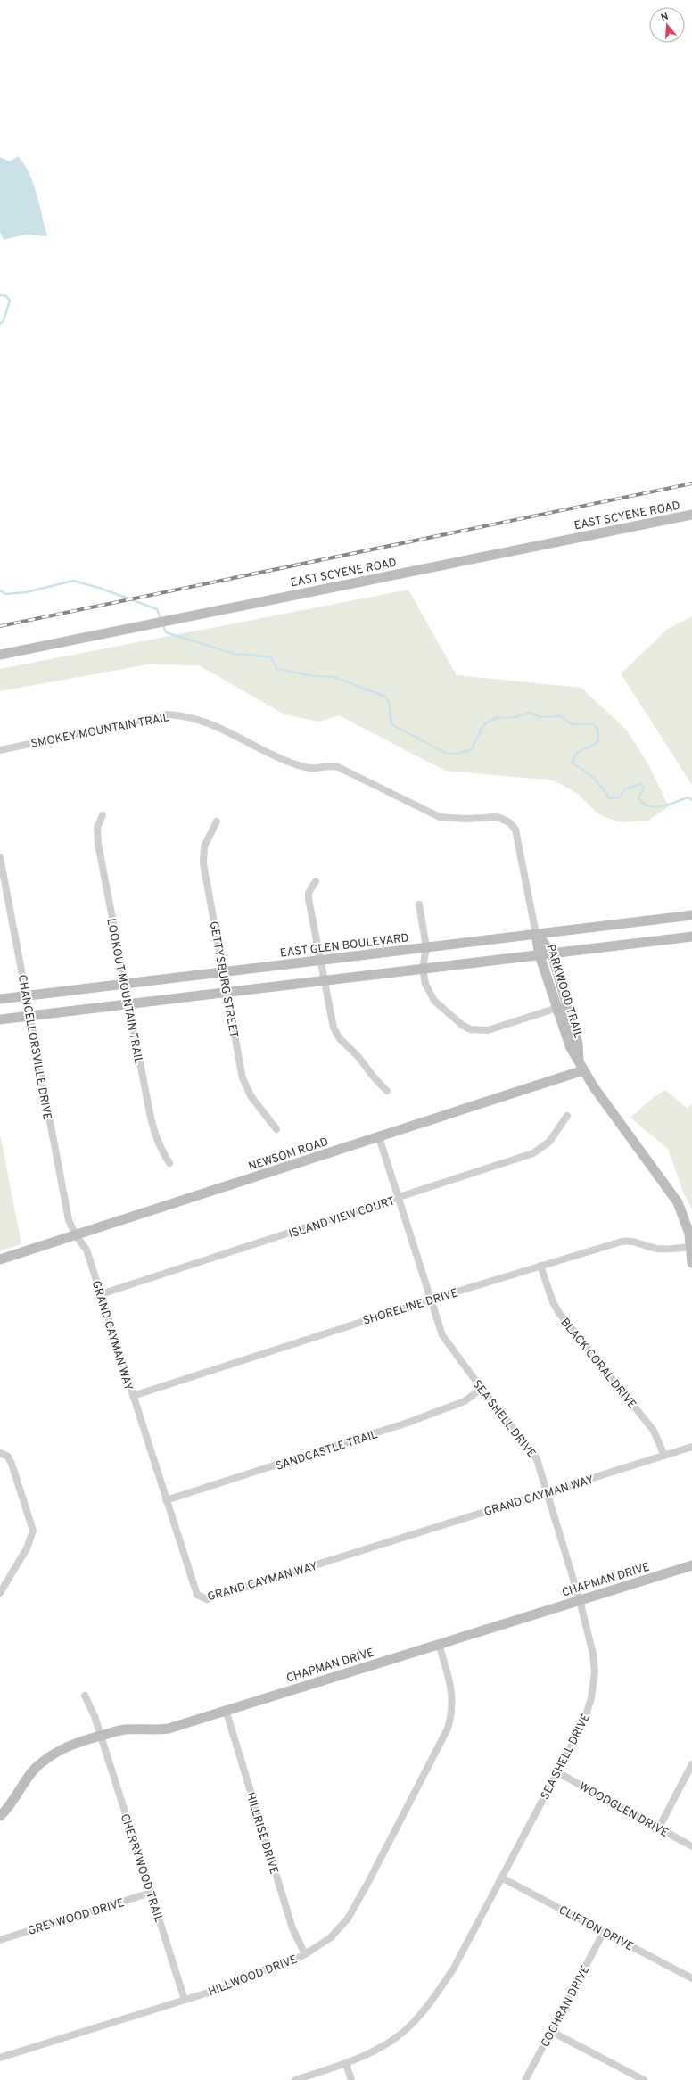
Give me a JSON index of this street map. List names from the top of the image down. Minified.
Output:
{"streets":{"street":["EAST SCYENE ROAD","SMOKEY MOUNTAIN TRAIL","EAST GLEN BOULEVARD","GETTYSBURG STREET","LOOKOUT MOUNTAIN TRAIL","PARKWOOD TRAIL","CHANCELLORSVILLE DRIVE","NEWSOM ROAD","ISLAND VIEW COURT","SHORELINE DRIVE","GRAND CAYMAN WAY","BLACK CORAL DRIVE","SEA SHELL DRIVE","SANDCASTLE TRAIL","CHAPMAN DRIVE","WOODGLEN DRIVE","HILLRISE DRIVE","CHERRYWOOD TRAIL","GREYWOOD DRIVE","CLIFTON DRIVE","HILLWOOD DRIVE","COCHRAN DRIVE"]},"crossings":[["SMOKEY MOUNTAIN TRAIL","EAST GLEN BOULEVARD"],["SMOKEY MOUNTAIN TRAIL","PARKWOOD TRAIL"],["EAST GLEN BOULEVARD","GETTYSBURG STREET"],["EAST GLEN BOULEVARD","LOOKOUT MOUNTAIN TRAIL"],["EAST GLEN BOULEVARD","PARKWOOD TRAIL"],["EAST GLEN BOULEVARD","CHANCELLORSVILLE DRIVE"],["PARKWOOD TRAIL","NEWSOM ROAD"],["PARKWOOD TRAIL","SHORELINE DRIVE"],["CHANCELLORSVILLE DRIVE","NEWSOM ROAD"],["CHANCELLORSVILLE DRIVE","GRAND CAYMAN WAY"],["NEWSOM ROAD","GRAND CAYMAN WAY"],["NEWSOM ROAD","SEA SHELL DRIVE"],["ISLAND VIEW COURT","GRAND CAYMAN WAY"],["ISLAND VIEW COURT","SEA SHELL DRIVE"],["SHORELINE DRIVE","GRAND CAYMAN WAY"],["SHORELINE DRIVE","BLACK CORAL DRIVE"],["SHORELINE DRIVE","SEA SHELL DRIVE"],["GRAND CAYMAN WAY","BLACK CORAL DRIVE"],["GRAND CAYMAN WAY","SEA SHELL DRIVE"],["GRAND CAYMAN WAY","SANDCASTLE TRAIL"],["SEA SHELL DRIVE","SANDCASTLE TRAIL"],["SEA SHELL DRIVE","CHAPMAN DRIVE"],["SEA SHELL DRIVE","WOODGLEN DRIVE"],["SEA SHELL DRIVE","CLIFTON DRIVE"],["CHAPMAN DRIVE","HILLRISE DRIVE"],["CHAPMAN DRIVE","CHERRYWOOD TRAIL"],["CHAPMAN DRIVE","HILLWOOD DRIVE"],["HILLRISE DRIVE","HILLWOOD DRIVE"],["CHERRYWOOD TRAIL","GREYWOOD DRIVE"],["CHERRYWOOD TRAIL","HILLWOOD DRIVE"],["CLIFTON DRIVE","COCHRAN DRIVE"]],"north":"top"}
